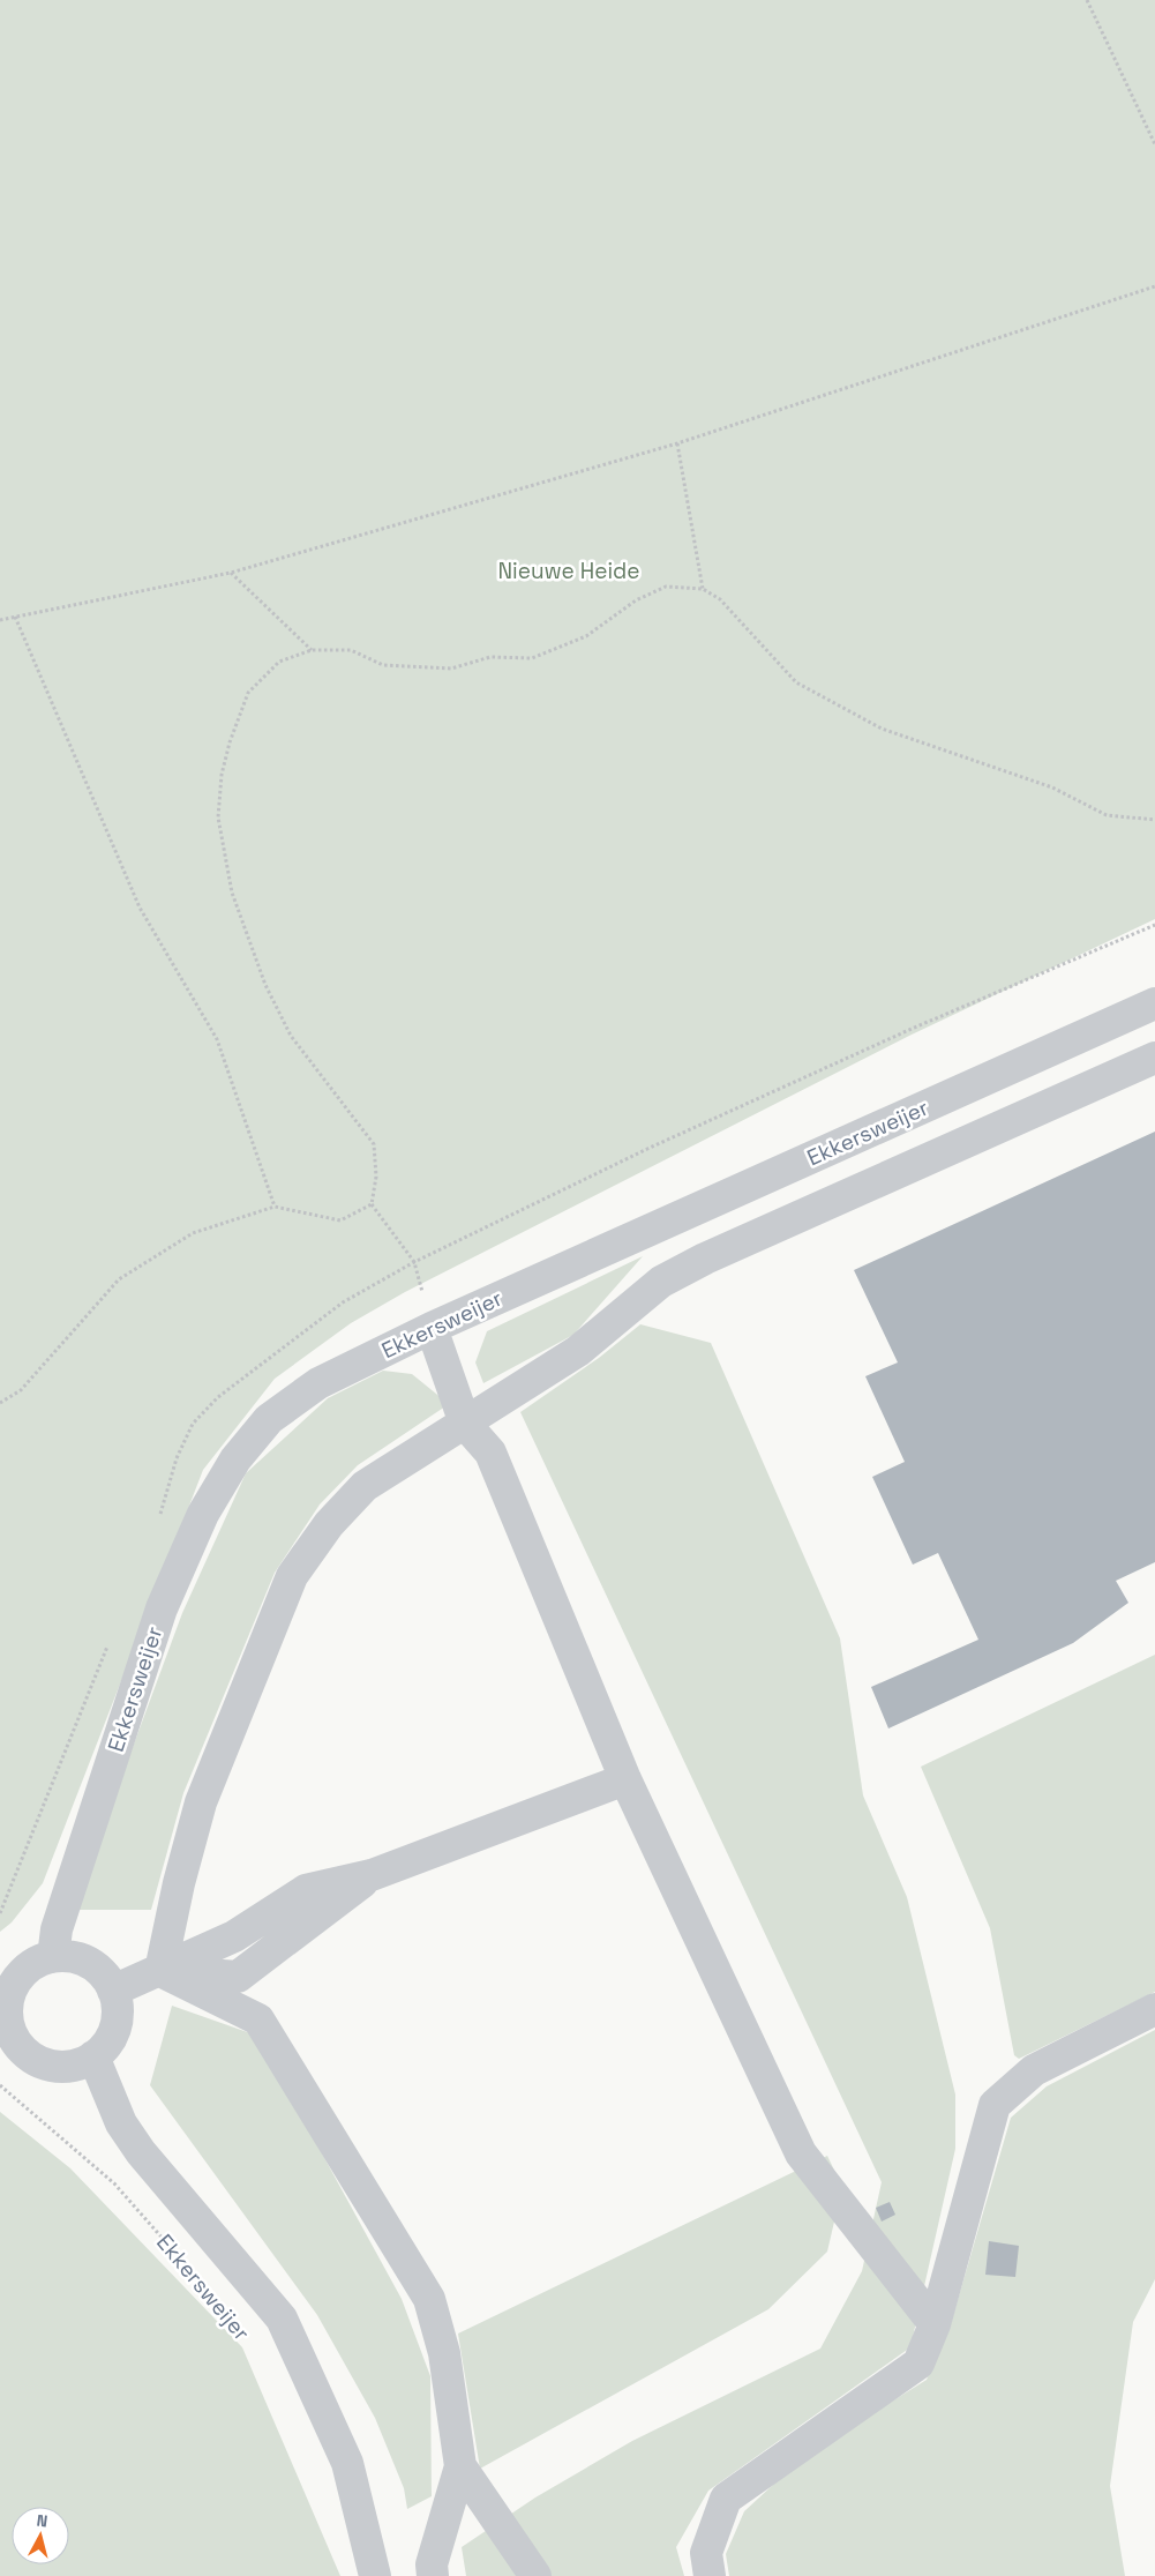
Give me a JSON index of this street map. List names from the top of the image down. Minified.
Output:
{"streets":{"street":["Ekkersweijer"]},"parks":["Nieuwe Heide"],"north":"top"}
